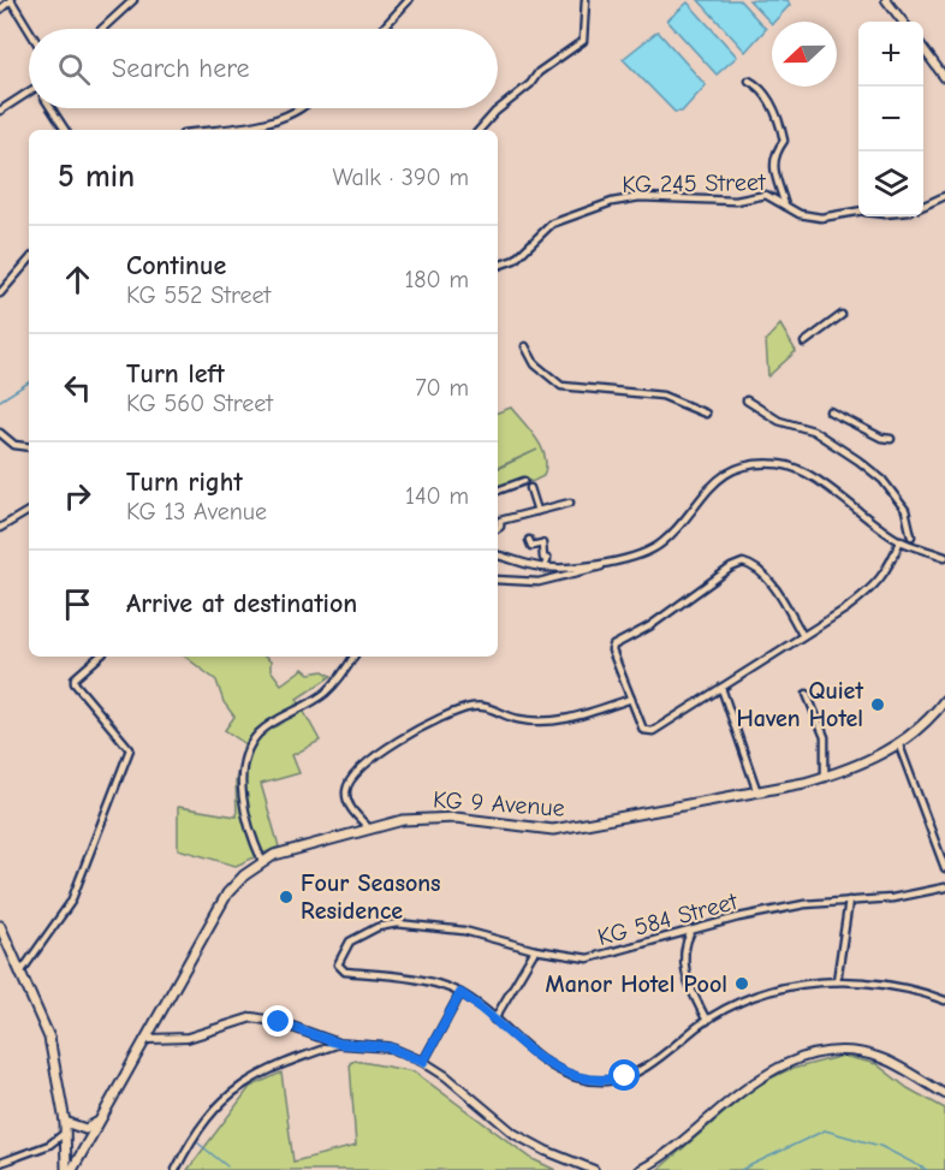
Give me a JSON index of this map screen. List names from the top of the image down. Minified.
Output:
{"streets":{"main road":["KG 9 Avenue"],"street":["KG 245 Street","KG 584 Street"]},"places":["Quiet Haven Hotel","Four Seasons Residence","Manor Hotel Pool"],"north":"left","page":{"map_buttons":["+","−"],"search":"Search here","heading":["5 min","Walk · 390 m"],"list":[["Continue","KG 552 Street","180 m"],["Turn left","KG 560 Street","70 m"],["Turn right","KG 13 Avenue","140 m"],"Arrive at destination"]}}
